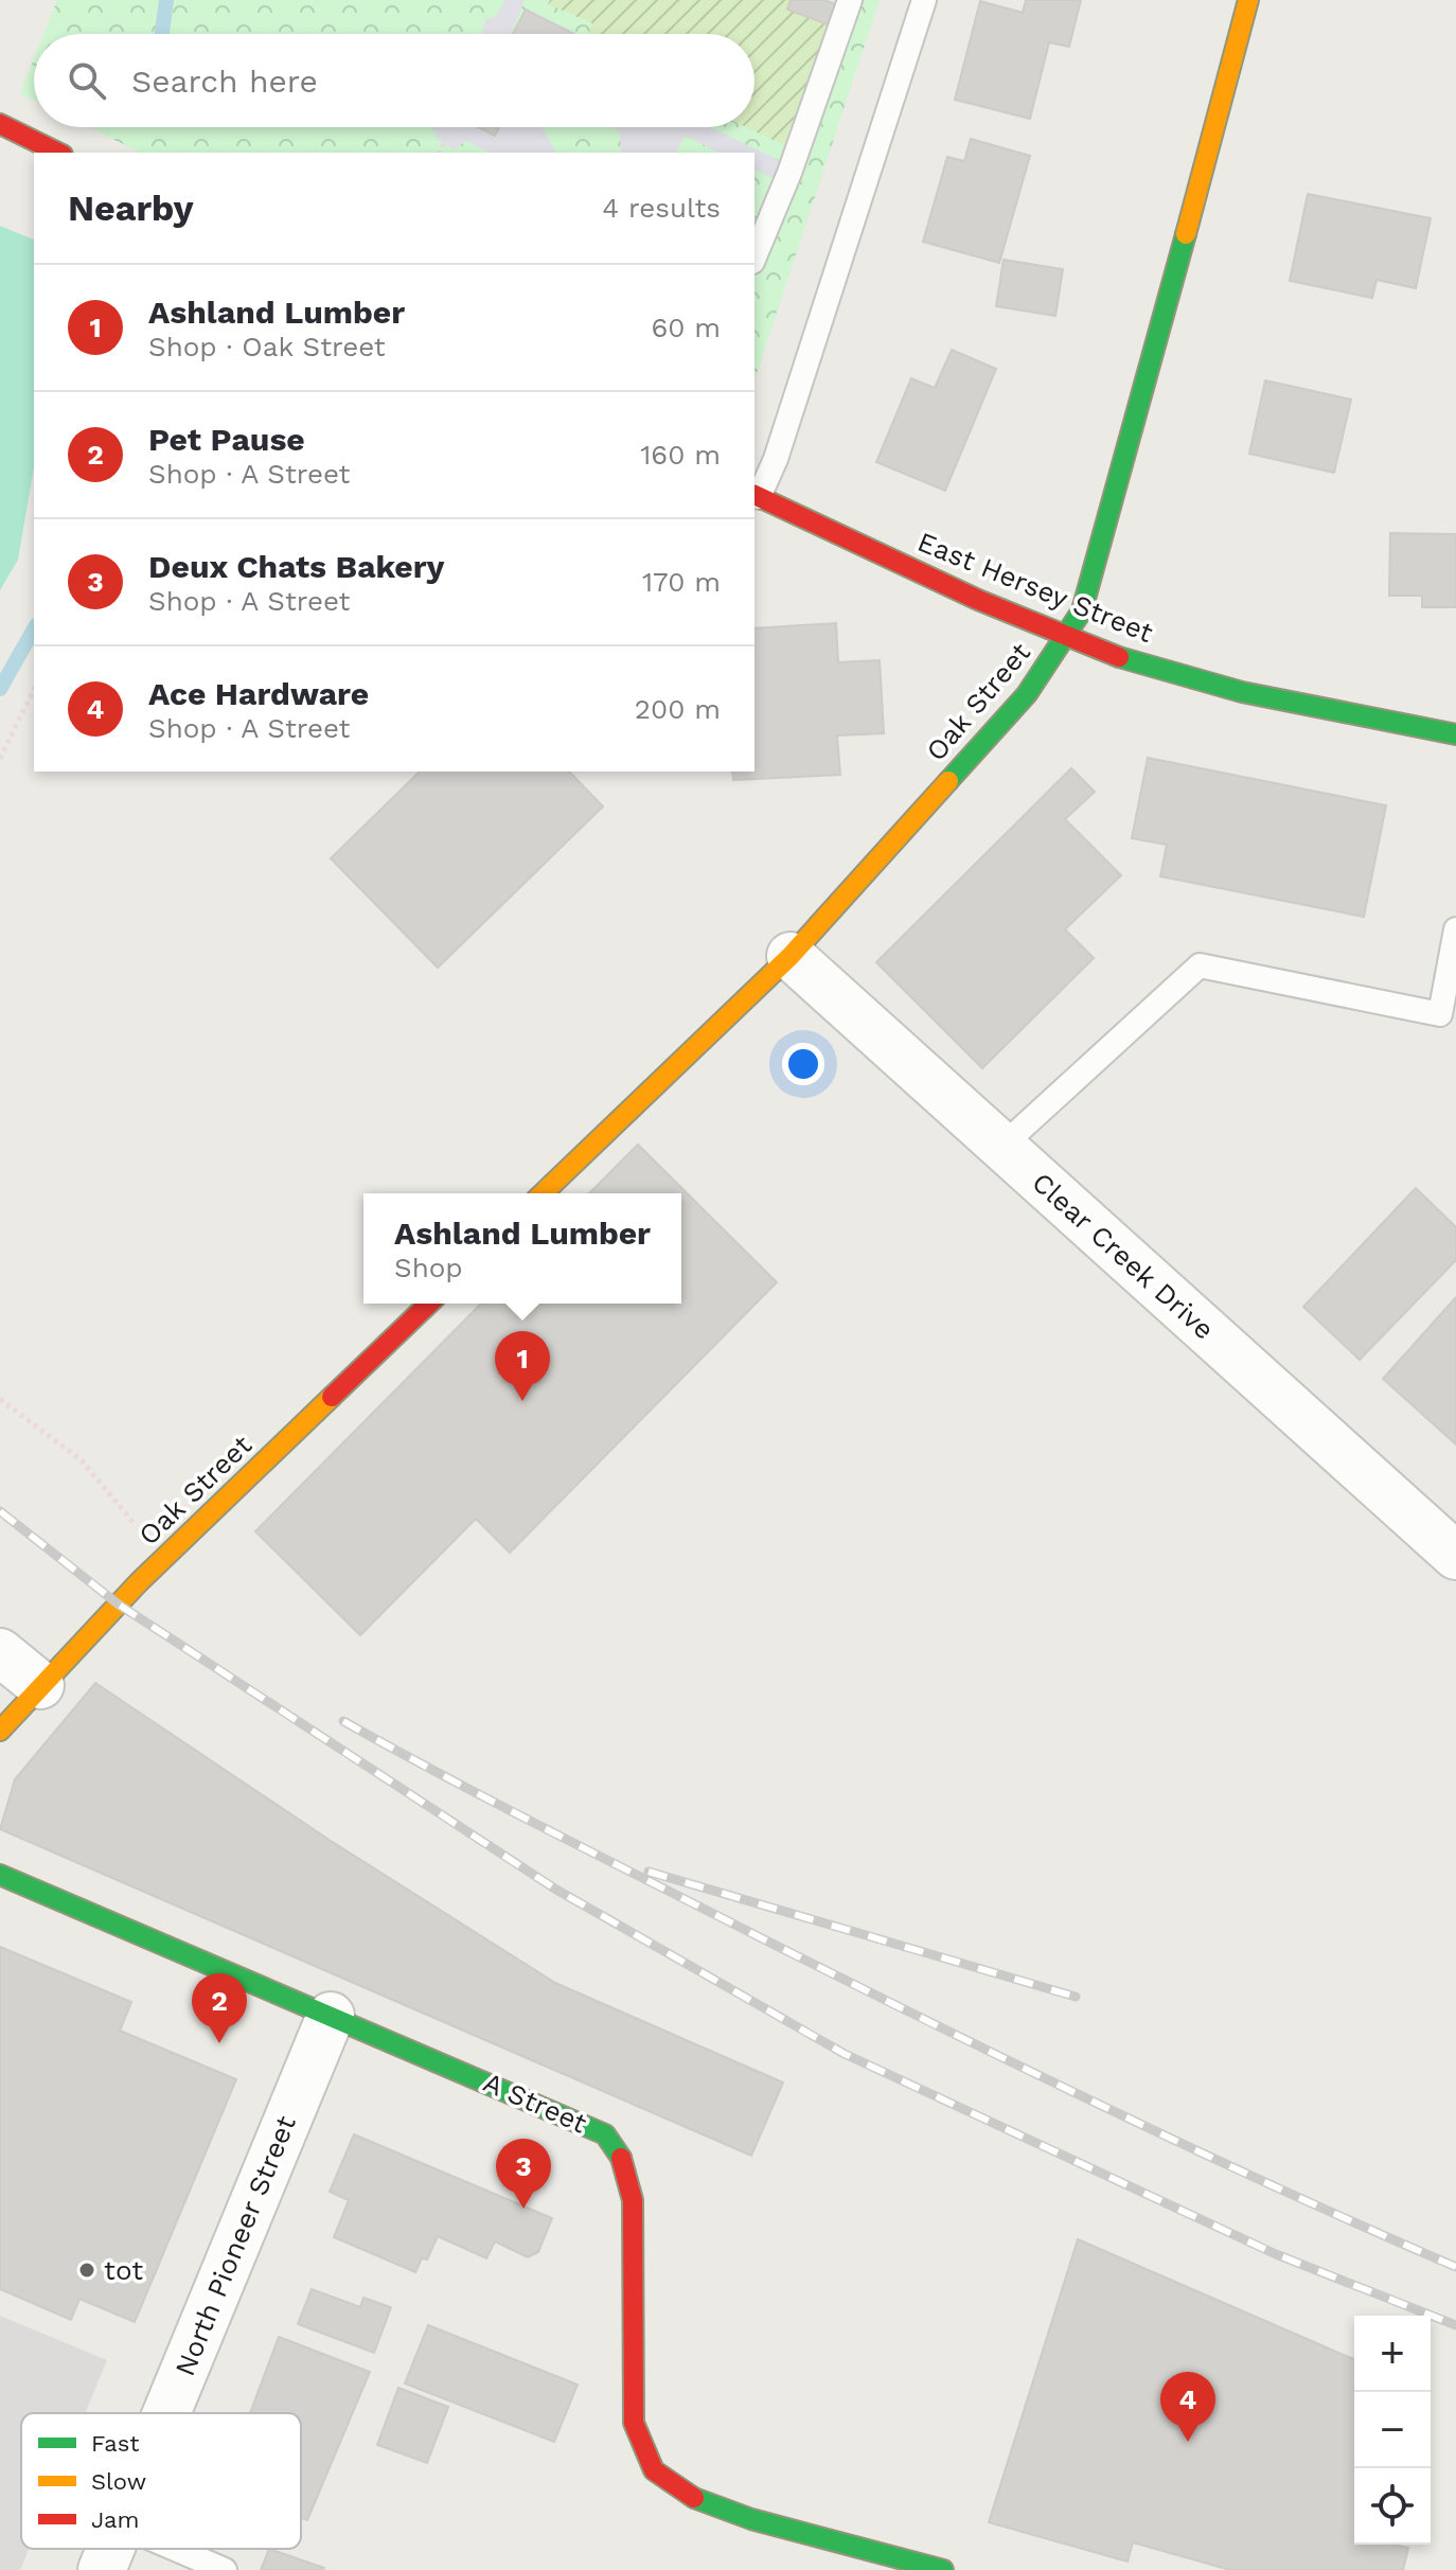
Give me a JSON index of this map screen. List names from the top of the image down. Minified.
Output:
{"streets":{"street":["East Hersey Street","Oak Street","Clear Creek Drive","A Street","North Pioneer Street"]},"crossings":[["East Hersey Street","Oak Street"],["Oak Street","Clear Creek Drive"],["A Street","North Pioneer Street"]],"places":["tot"],"legend":["Fast","Slow","Jam"],"page":{"search":"Search here","heading":["Nearby","4 results"],"list":[{"mark":"1","name":"Ashland Lumber","note":"Shop · Oak Street","value":"60 m"},{"mark":"2","name":"Pet Pause","note":"Shop · A Street","value":"160 m"},{"mark":"3","name":"Deux Chats Bakery","note":"Shop · A Street","value":"170 m"},{"mark":"4","name":"Ace Hardware","note":"Shop · A Street","value":"200 m"}],"popup":["Ashland Lumber","Shop"],"pins":["1","2","3","4"],"map_buttons":["+","−"]}}
